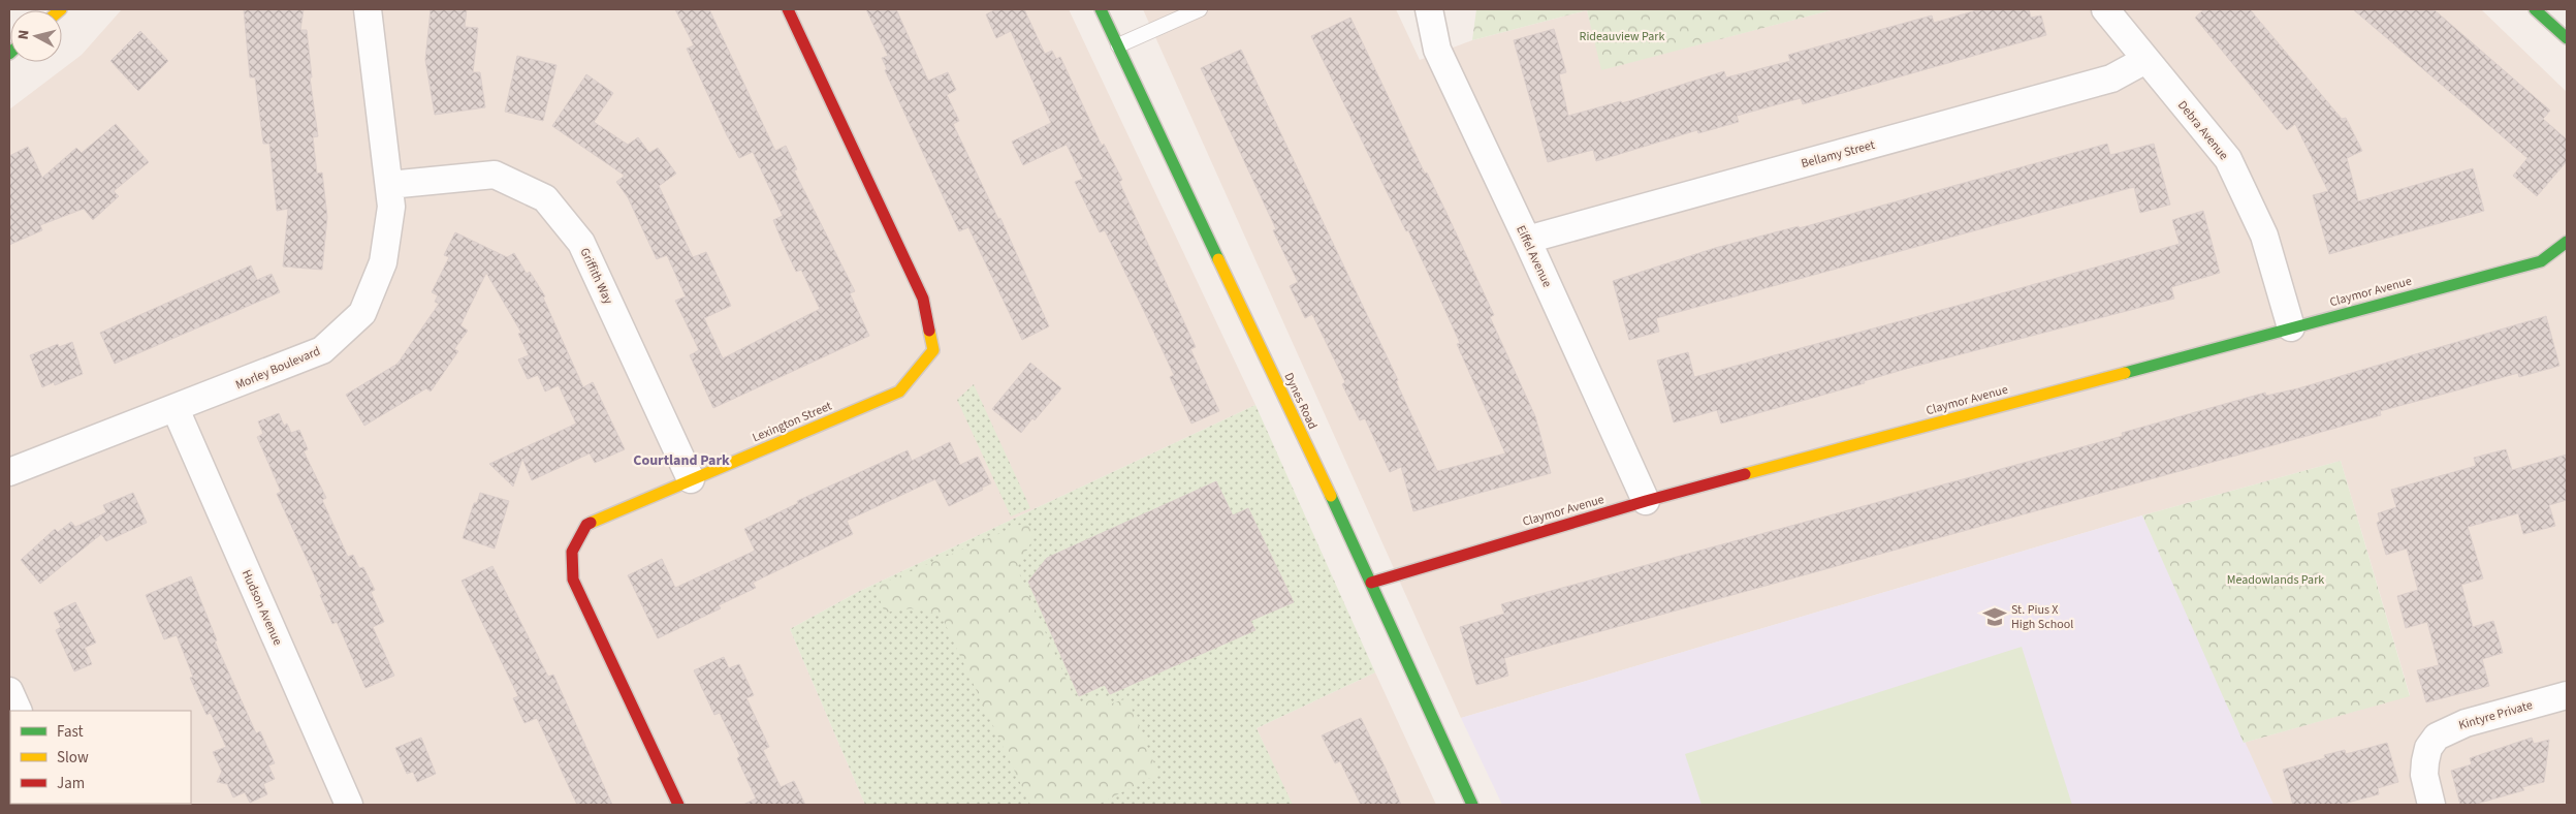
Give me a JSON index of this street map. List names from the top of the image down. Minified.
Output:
{"streets":{"street":["Debra Avenue","Bellamy Street","Eiffel Avenue","Griffith Way","Claymor Avenue","Morley Boulevard","Dynes Road","Lexington Street","Hudson Avenue","Kintyre Private"]},"crossings":[["Debra Avenue","Bellamy Street"],["Debra Avenue","Claymor Avenue"],["Bellamy Street","Eiffel Avenue"],["Eiffel Avenue","Claymor Avenue"],["Griffith Way","Morley Boulevard"],["Griffith Way","Lexington Street"],["Claymor Avenue","Dynes Road"],["Morley Boulevard","Hudson Avenue"]],"districts":["Courtland Park"],"parks":["Rideauview Park","Meadowlands Park"],"places":{"school or university":["St. Pius X High School"]},"legend":["Fast","Slow","Jam"],"north":"left"}
